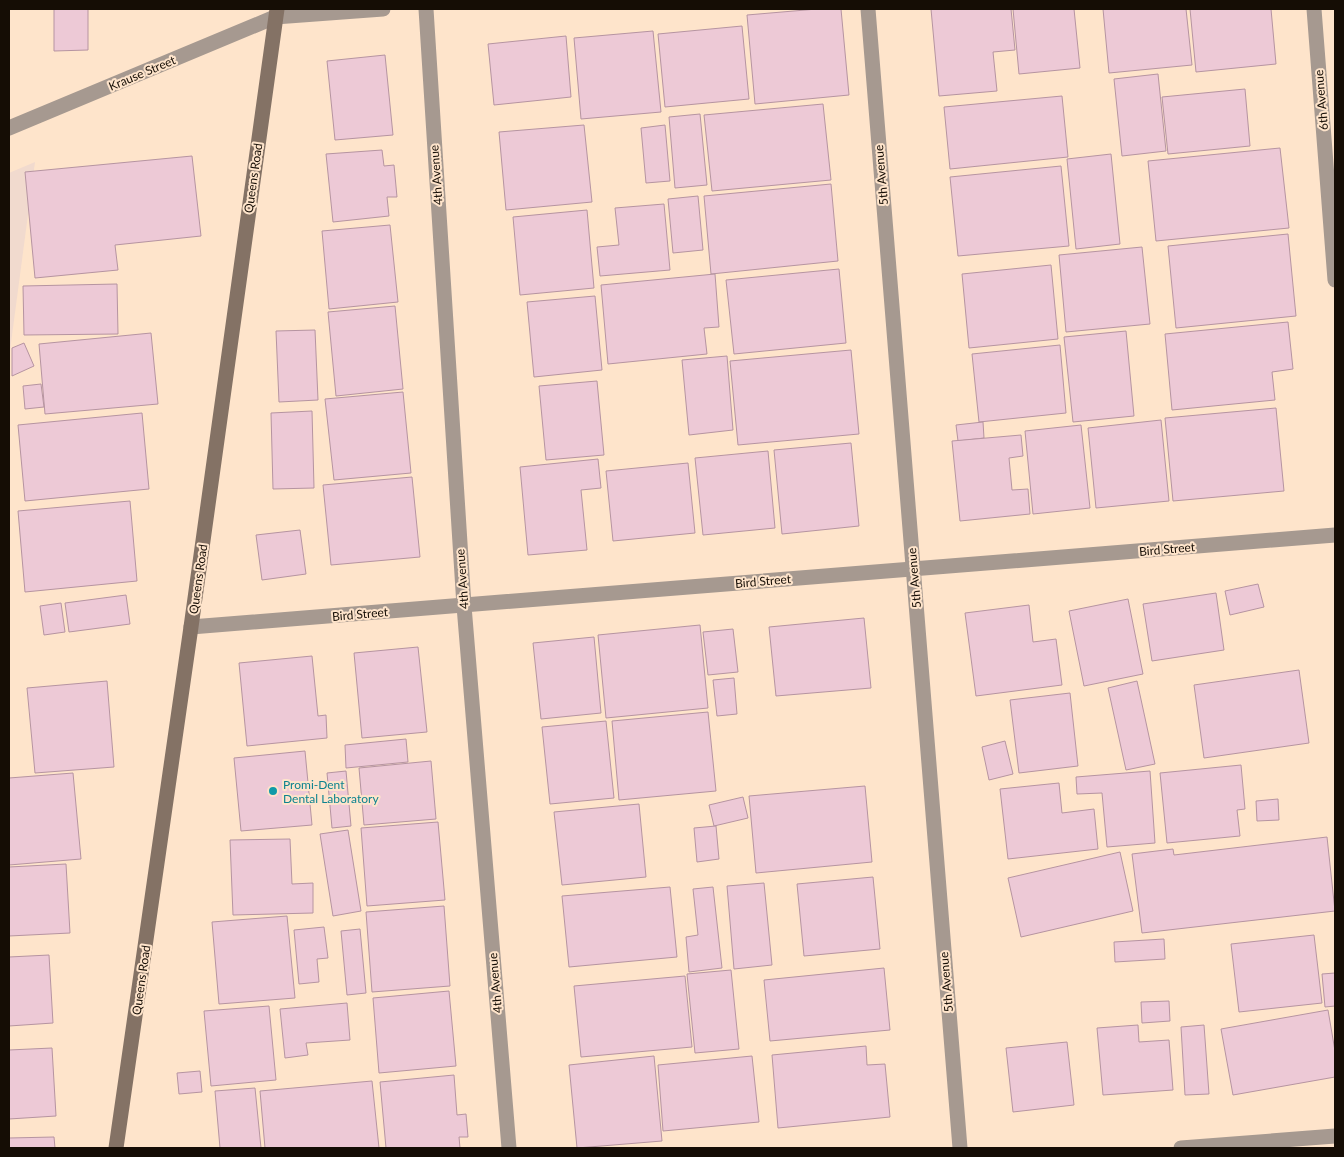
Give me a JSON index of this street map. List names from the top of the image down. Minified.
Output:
{"streets":{"street":["Krause Street","6th Avenue","4th Avenue","5th Avenue","Queens Road","Bird Street"]},"crossings":[["Krause Street","Queens Road"],["4th Avenue","Bird Street"],["5th Avenue","Bird Street"],["Queens Road","Bird Street"]],"places":["Promi-Dent Dental Laboratory"]}
